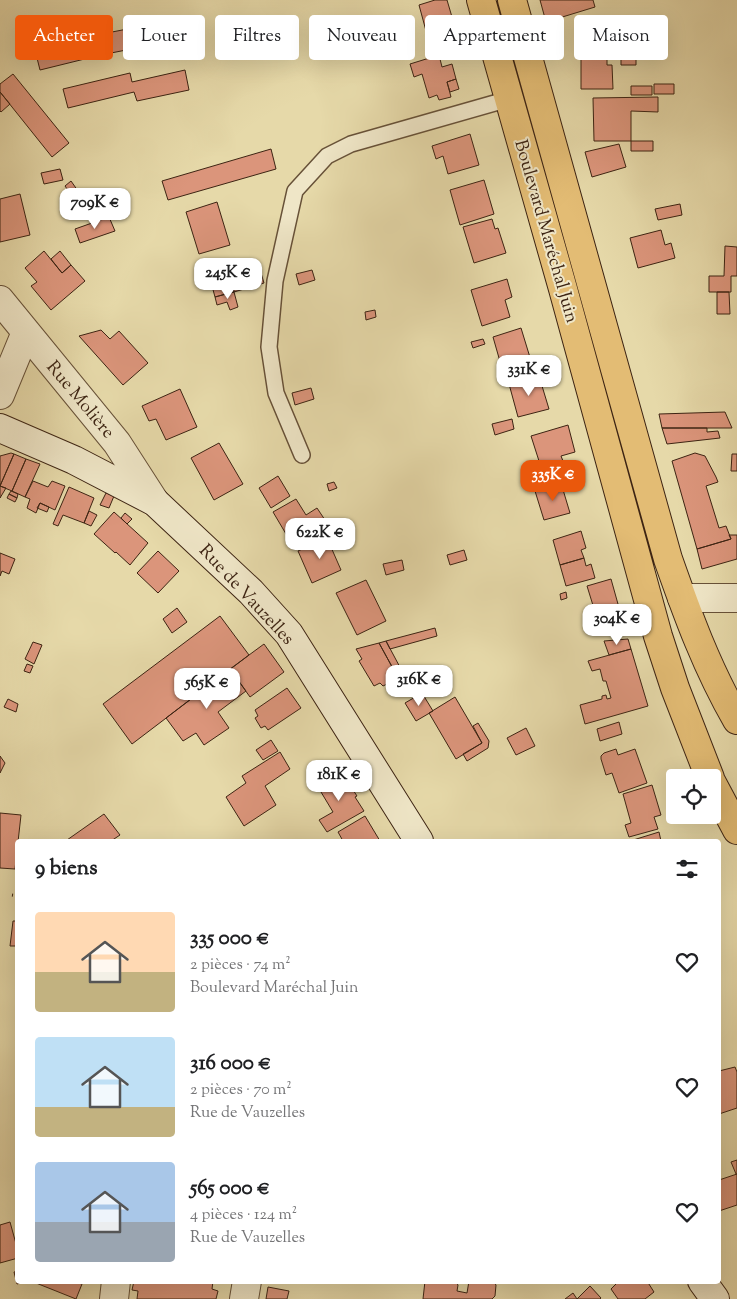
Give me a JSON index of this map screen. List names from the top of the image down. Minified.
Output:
{"streets":{"main road":["Boulevard Maréchal Juin","Rue Molière","Rue de Vauzelles"]},"crossings":[["Rue Molière","Rue de Vauzelles"]],"page":{"chip":["Acheter","Louer","Filtres","Nouveau","Appartement","Maison"],"price":["709K €","245K €","331K €","335K €","622K €","304K €","316K €","565K €","181K €"],"heading":"9 biens","list":[{"name":"335 000 €","note":"2 pièces · 74 m² · Boulevard Maréchal Juin"},{"name":"316 000 €","note":"2 pièces · 70 m² · Rue de Vauzelles"},{"name":"565 000 €","note":"4 pièces · 124 m² · Rue de Vauzelles"}]}}
